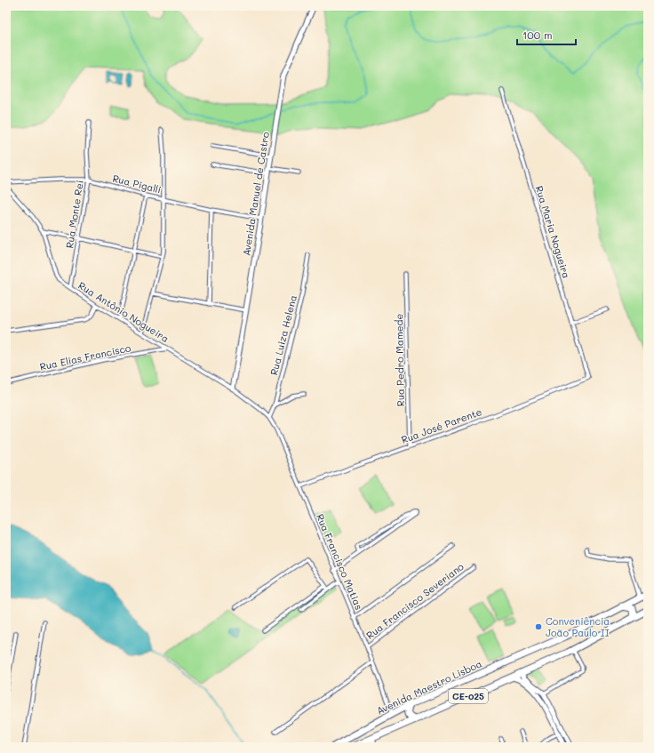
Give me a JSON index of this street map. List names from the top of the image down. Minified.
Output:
{"streets":{"highway":["Avenida Maestro Lisboa","CE-025"],"street":["Rua Pigalli","Avenida Manuel de Castro","Rua Monte Rei","Rua Maria Nogueira","Rua Antônio Nogueira","Rua Luiza Helena","Rua Elias Francisco","Rua Pedro Mamede","Rua José Parente","Rua Francisco Matias","Rua Francisco Severiano"]},"crossings":[["Rua Pigalli","Avenida Manuel de Castro"],["Rua Pigalli","Rua Monte Rei"],["Avenida Manuel de Castro","Rua Antônio Nogueira"],["Rua Monte Rei","Rua Antônio Nogueira"],["Rua Maria Nogueira","Rua José Parente"],["Rua Antônio Nogueira","Rua Luiza Helena"],["Rua Antônio Nogueira","Rua Elias Francisco"],["Rua Antônio Nogueira","Rua Francisco Matias"],["Rua Luiza Helena","Rua Francisco Matias"],["Rua Pedro Mamede","Rua José Parente"],["Rua José Parente","Rua Francisco Matias"],["Rua Francisco Matias","Rua Francisco Severiano"],["Rua Francisco Matias","Avenida Maestro Lisboa"],["Avenida Maestro Lisboa","CE-025"]],"places":["Conveniência João Paulo II"],"scale_bar":"100 m"}
